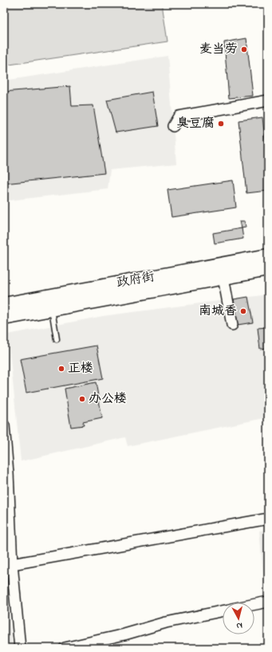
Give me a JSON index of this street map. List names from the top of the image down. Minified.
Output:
{"streets":{"main road":["政府街"]},"places":["麦当劳","臭豆腐","南城香","正楼","办公楼"],"north":"bottom"}
